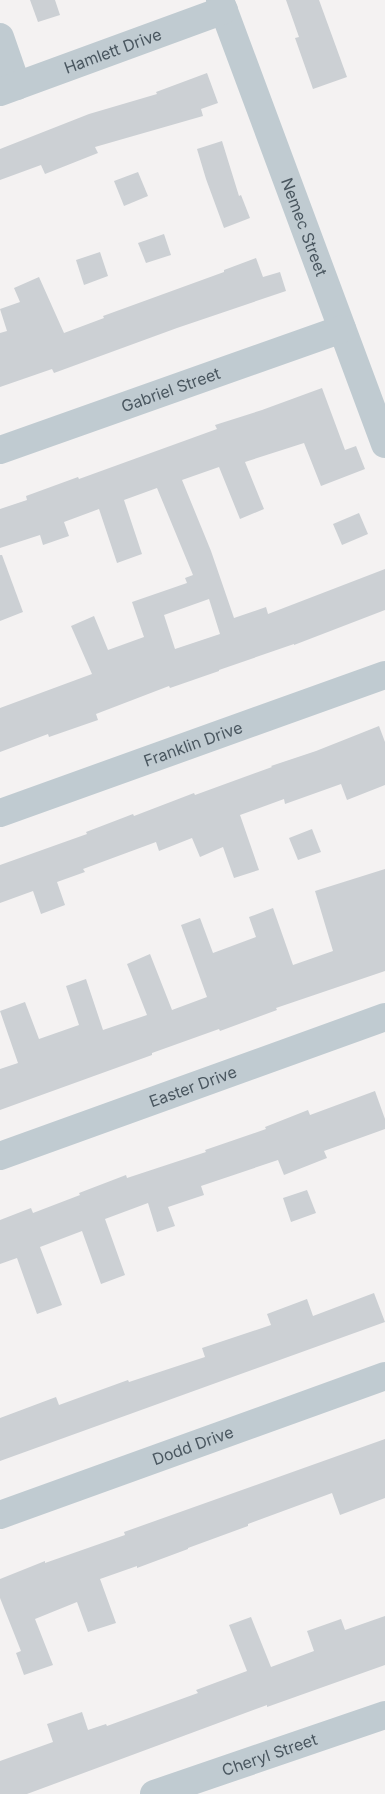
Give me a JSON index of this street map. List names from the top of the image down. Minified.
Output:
{"streets":{"street":["Hamlett Drive","Nemec Street","Gabriel Street","Franklin Drive","Easter Drive","Dodd Drive","Cheryl Street"]},"crossings":[["Hamlett Drive","Nemec Street"],["Nemec Street","Gabriel Street"]]}
